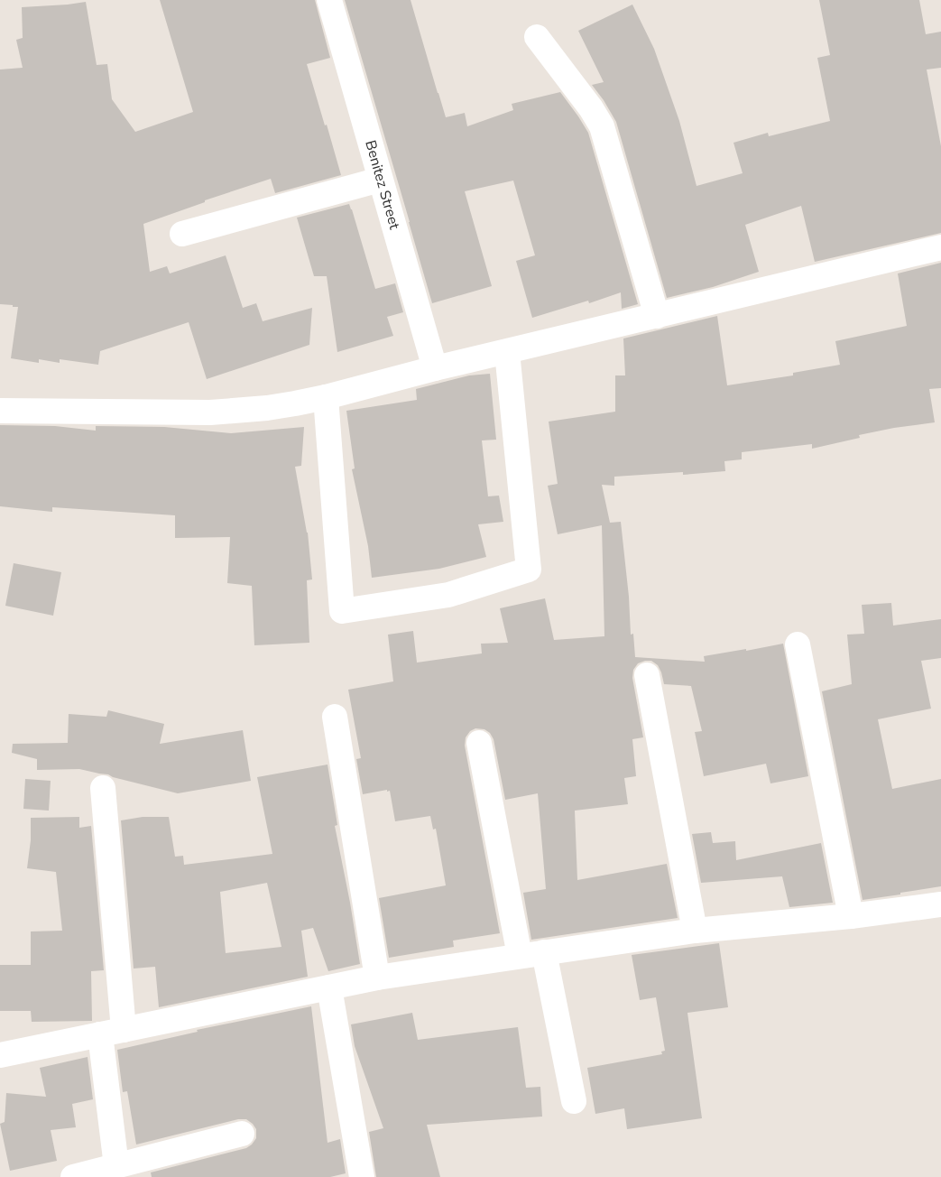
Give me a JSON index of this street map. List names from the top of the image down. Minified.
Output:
{"streets":{"street":["Benitez Street"]}}
